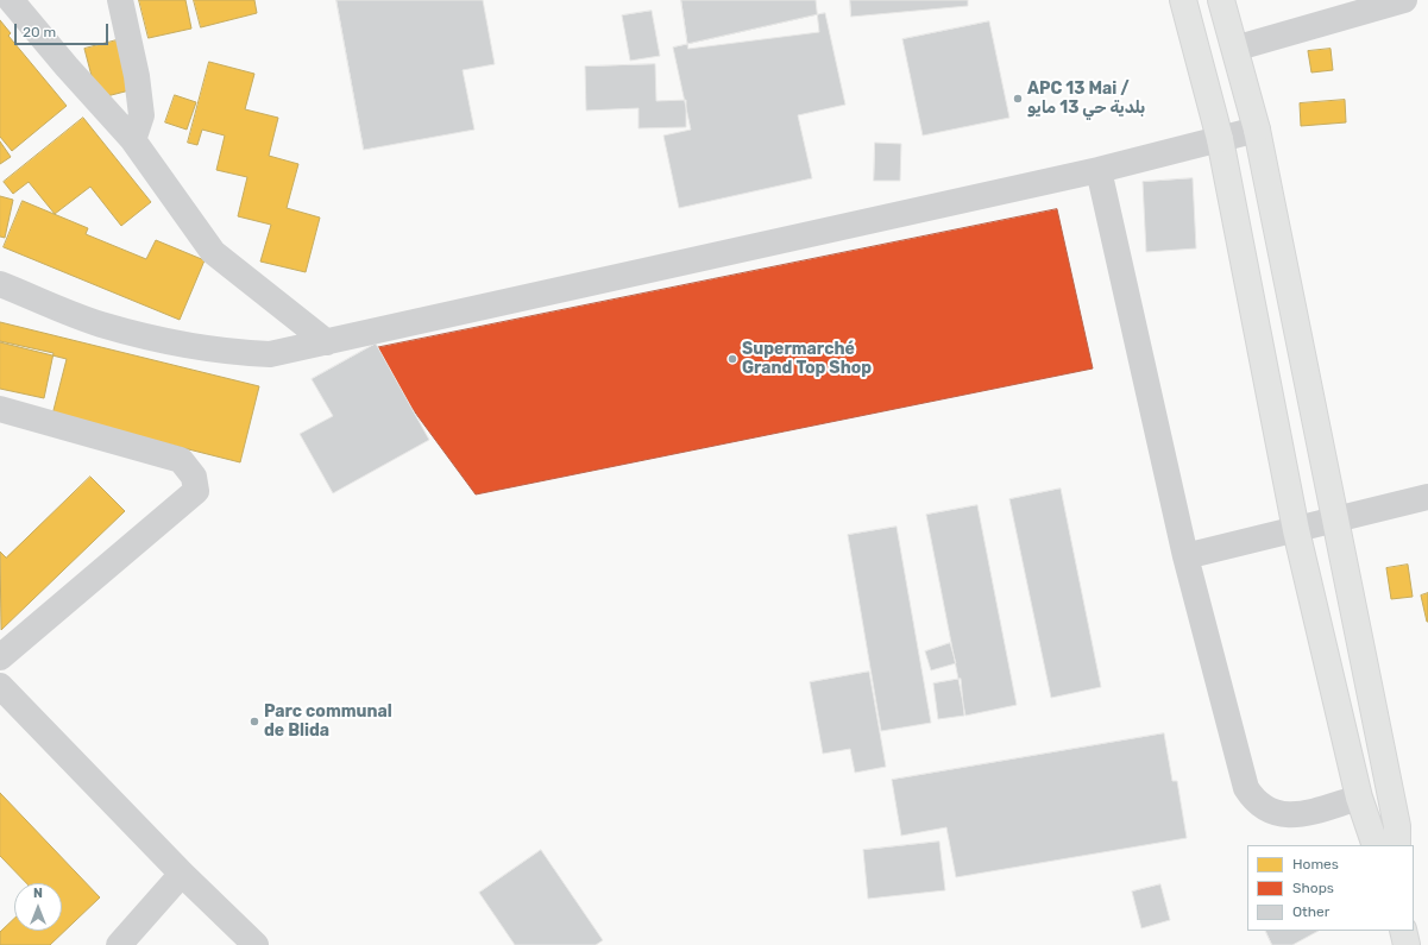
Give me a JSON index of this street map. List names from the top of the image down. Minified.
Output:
{"places":["APC 13 Mai / بلدية حي 13 مايو","Supermarché Grand Top Shop","Parc communal de Blida"],"legend":["Homes","Shops","Other"],"scale_bar":"20 m","north":"top"}
